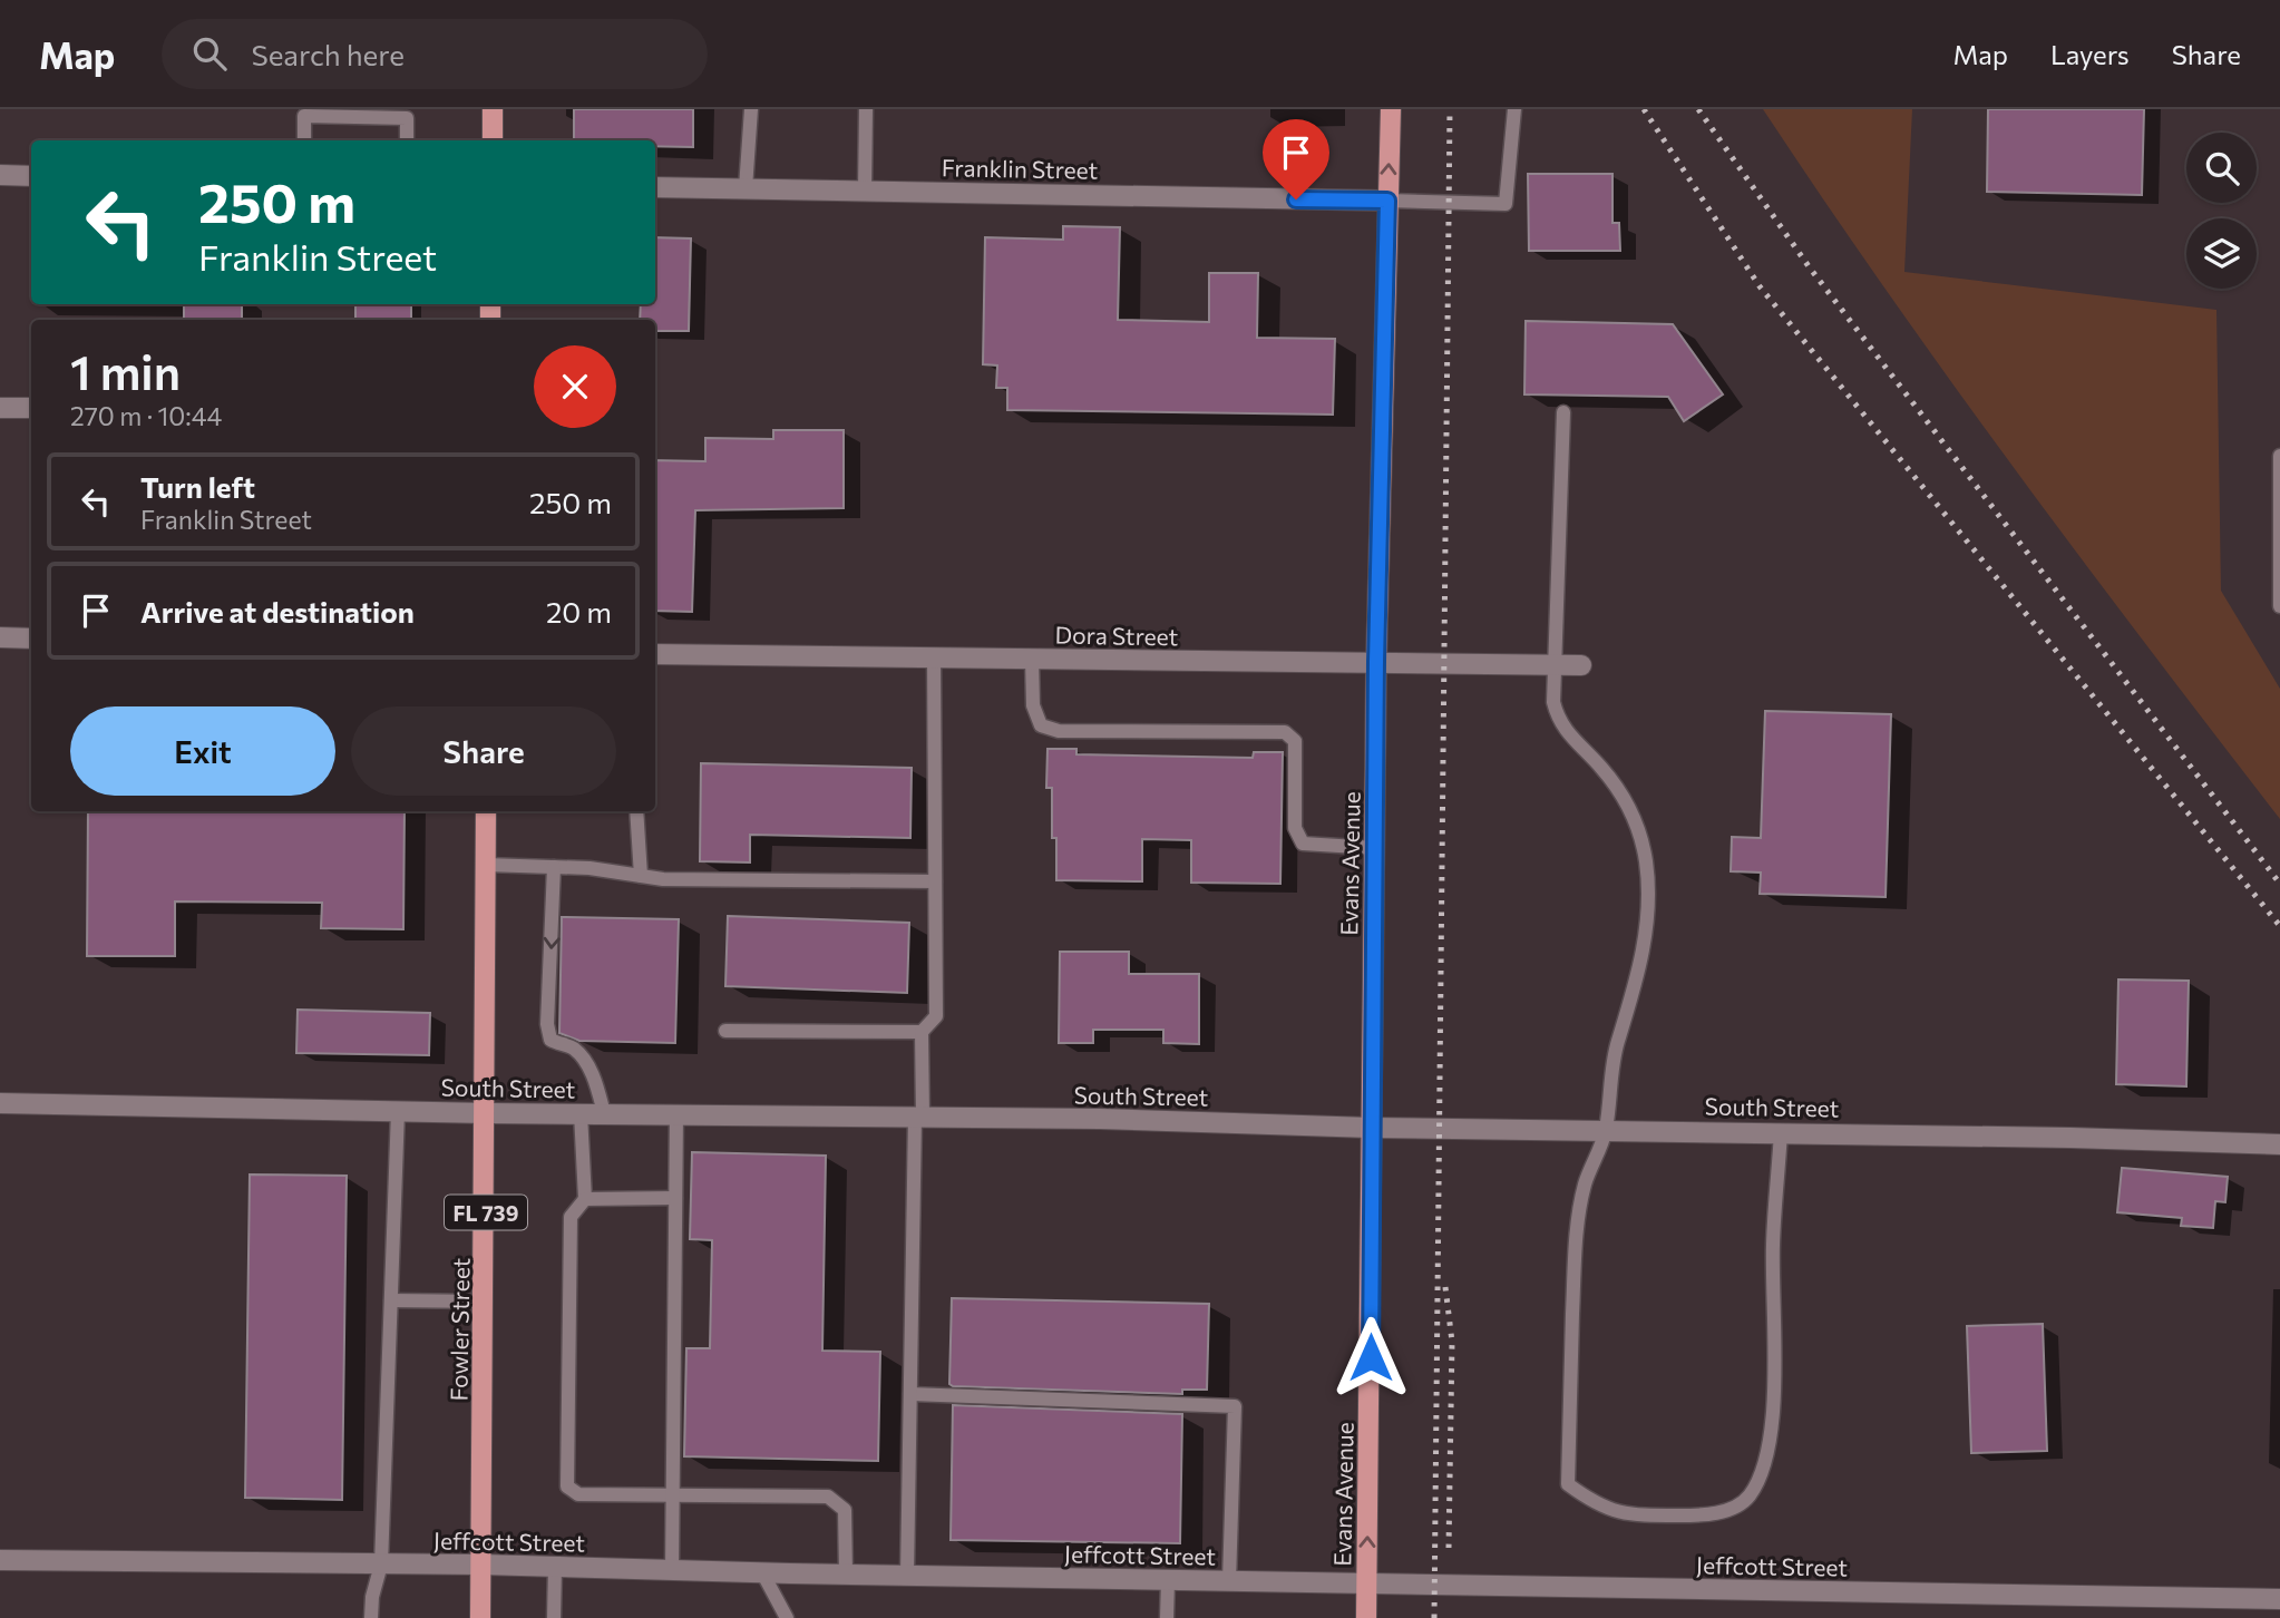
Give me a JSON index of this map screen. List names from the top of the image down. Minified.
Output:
{"streets":{"main road":["Evans Avenue","FL 739","Fowler Street"],"street":["Franklin Street","Dora Street","South Street","Jeffcott Street"]},"crossings":[["Franklin Street","Evans Avenue"],["Dora Street","Evans Avenue"],["Evans Avenue","South Street"],["Evans Avenue","Jeffcott Street"],["South Street","Fowler Street"],["Fowler Street","Jeffcott Street"]],"one_way":["Evans Avenue"],"page":{"header":"Map","search":"Search here","nav":["Map","Layers","Share"],"turn":["250 m","Franklin Street"],"heading":["1 min","270 m · 10:44"],"list":[{"name":"Turn left","note":"Franklin Street","value":"250 m"},{"name":"Arrive at destination","value":"20 m"}],"buttons":["Exit","Share"]}}
